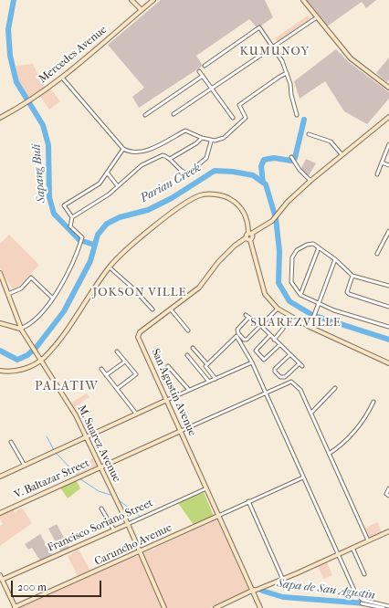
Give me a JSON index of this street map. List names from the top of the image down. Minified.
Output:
{"streets":{"street":["Mercedes Avenue","San Agustin Avenue","M. Suarez Avenue","V. Baltazar Street","Francisco Soriano Street","Caruncho Avenue"]},"crossings":[["San Agustin Avenue","V. Baltazar Street"],["San Agustin Avenue","Francisco Soriano Street"],["San Agustin Avenue","Caruncho Avenue"],["M. Suarez Avenue","V. Baltazar Street"],["M. Suarez Avenue","Francisco Soriano Street"],["M. Suarez Avenue","Caruncho Avenue"]],"districts":["KUMUNOY","JOKSON VILLE","SUAREZVILLE","PALATIW"],"water":["Sapang Buli","Parian Creek","Sapa de San Agustin"],"scale_bar":"200 m"}
